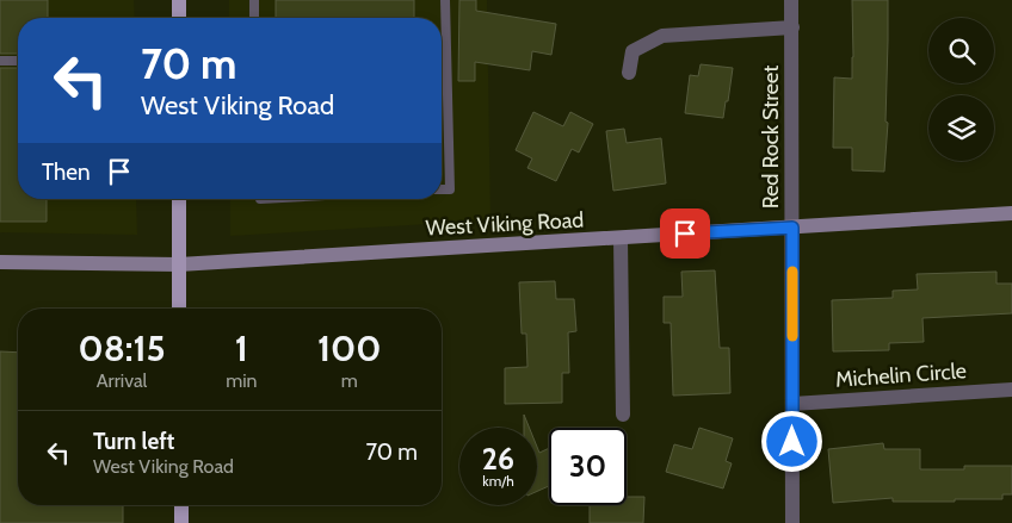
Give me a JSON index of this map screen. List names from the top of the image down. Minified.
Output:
{"streets":{"street":["Red Rock Street","West Viking Road","Michelin Circle"]},"crossings":[["Red Rock Street","West Viking Road"],["Red Rock Street","Michelin Circle"]],"page":{"turn":["70 m","West Viking Road"],"then":"Then","eta":["08:15","Arrival","1","min","100","m"],"list":[{"name":"Turn left","note":"West Viking Road","value":"70 m"}],"speed":"26 km/h","limit":"30"}}
